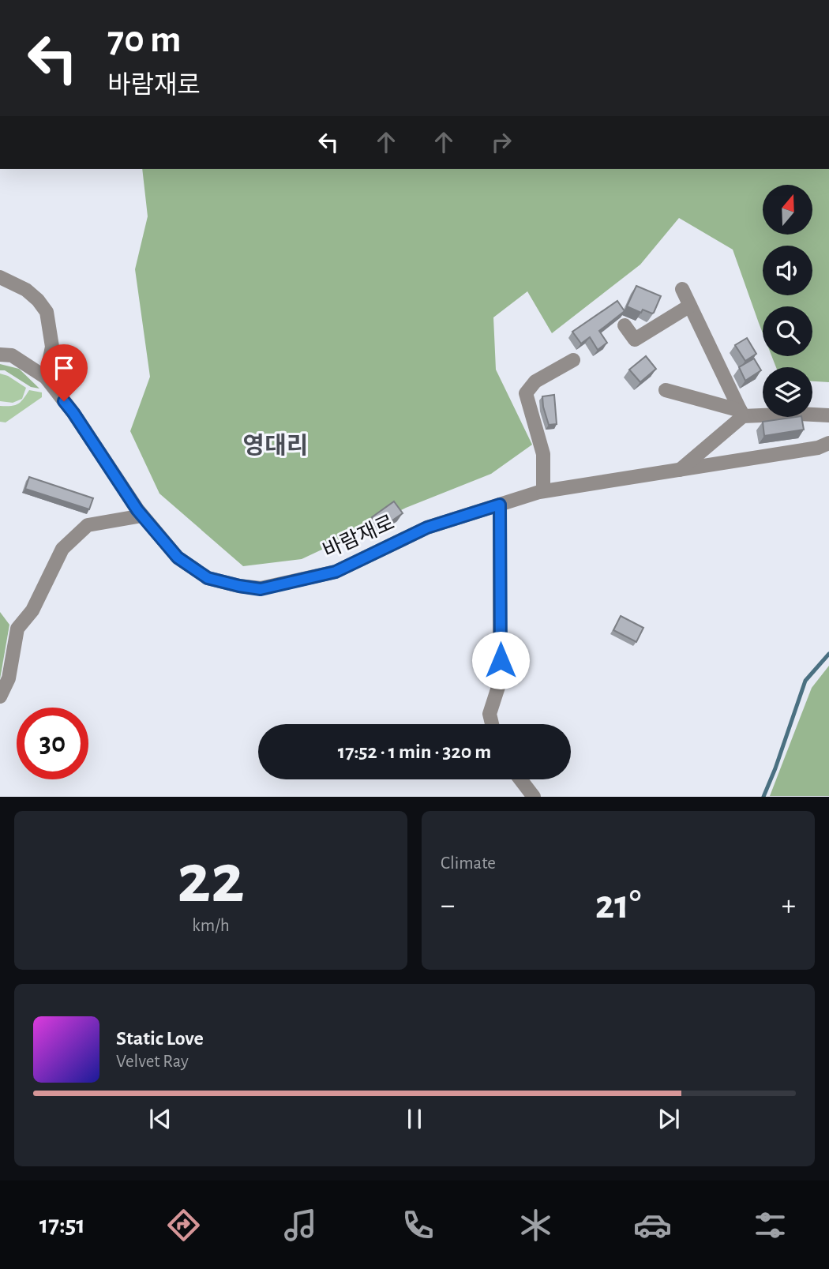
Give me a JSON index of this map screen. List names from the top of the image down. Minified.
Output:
{"streets":{"street":["바람재로"]},"districts":["영대리"],"north":"top","page":{"turn":["70 m","바람재로"],"limit":"30","trip":"17:52 · 1 min · 320 m","tile":[["22","km/h"],"Climate"],"heat":["−","21°","+"],"song":["Static Love","Velvet Ray"],"tabs":"17:51"}}
